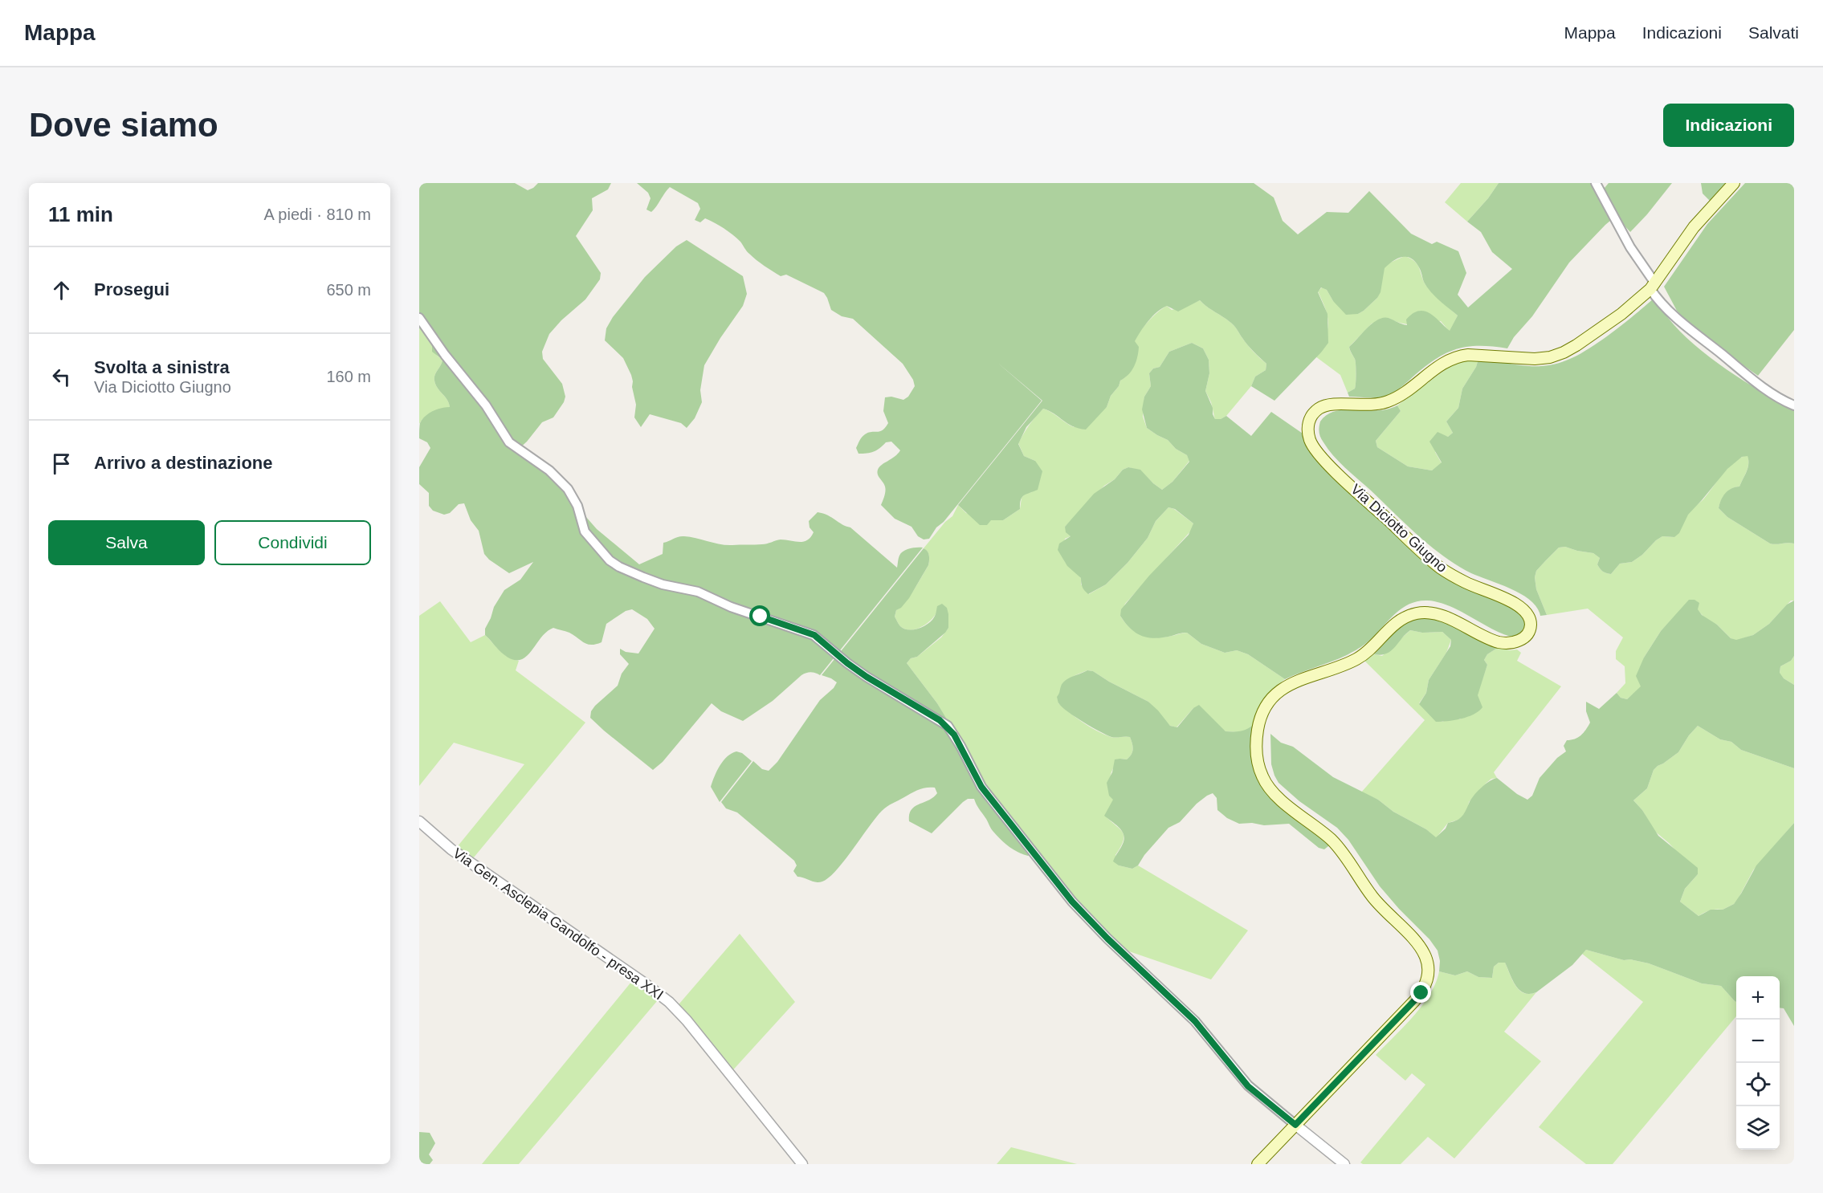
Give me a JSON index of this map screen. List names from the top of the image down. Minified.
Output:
{"streets":{"main road":["Via Diciotto Giugno"],"street":["Via Gen. Asclepia Gandolfo - presa XXI"]},"page":{"header":"Mappa","nav":["Mappa","Indicazioni","Salvati"],"buttons":["Indicazioni",["Salva","Condividi"]],"title":"Dove siamo","heading":["11 min","A piedi · 810 m"],"list":[["Prosegui","650 m"],["Svolta a sinistra","Via Diciotto Giugno","160 m"],"Arrivo a destinazione"],"map_buttons":["+","−"]}}
